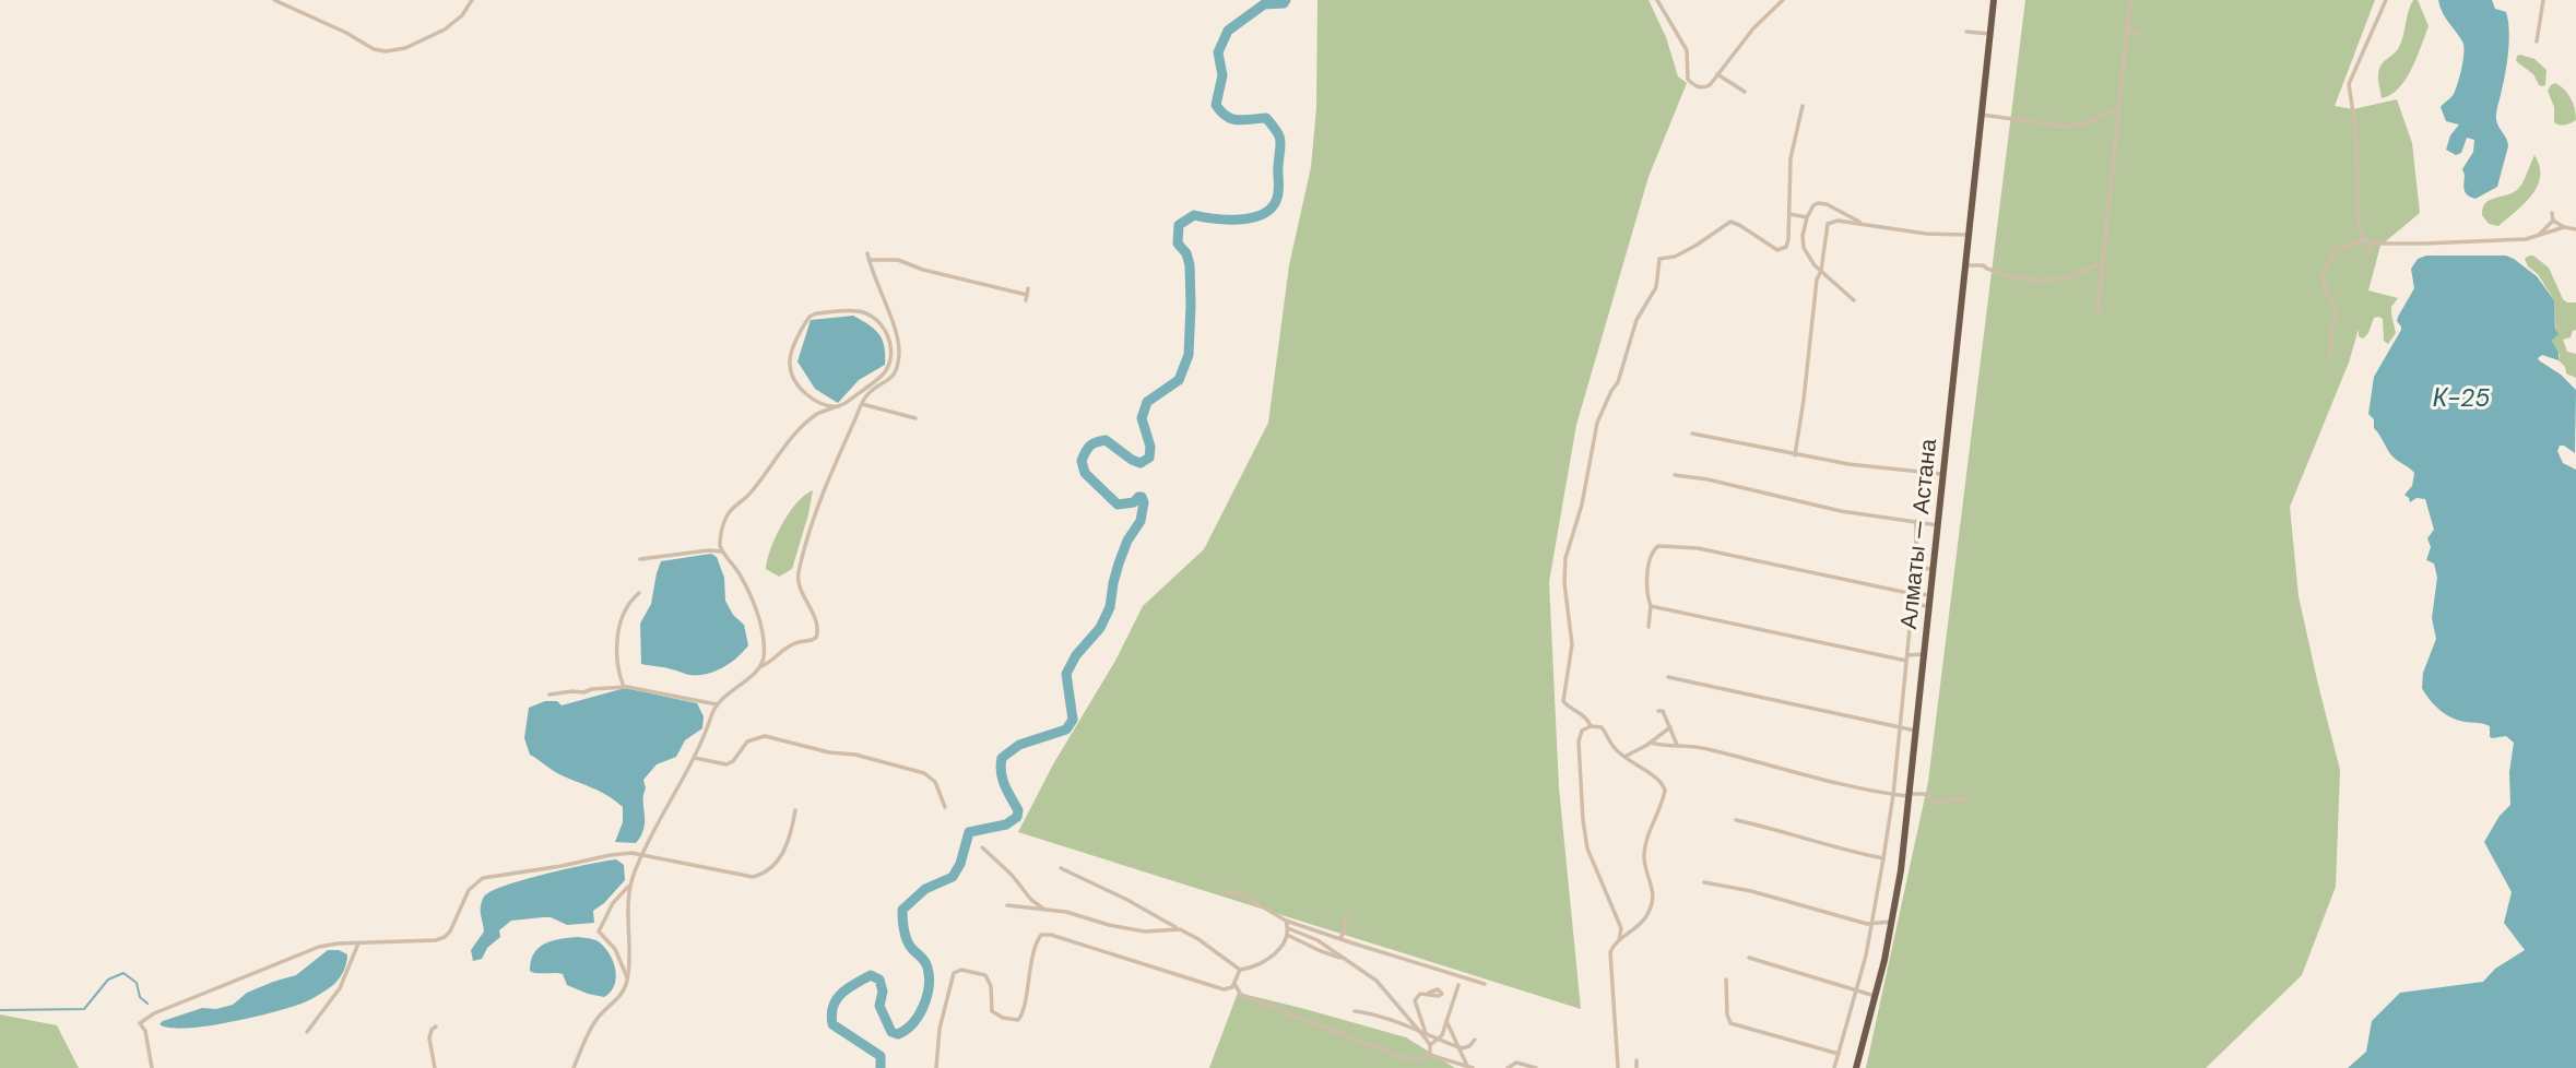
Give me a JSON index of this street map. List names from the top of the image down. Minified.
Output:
{"streets":{"highway":["Алматы — Астана"]},"water":["К-25"]}
